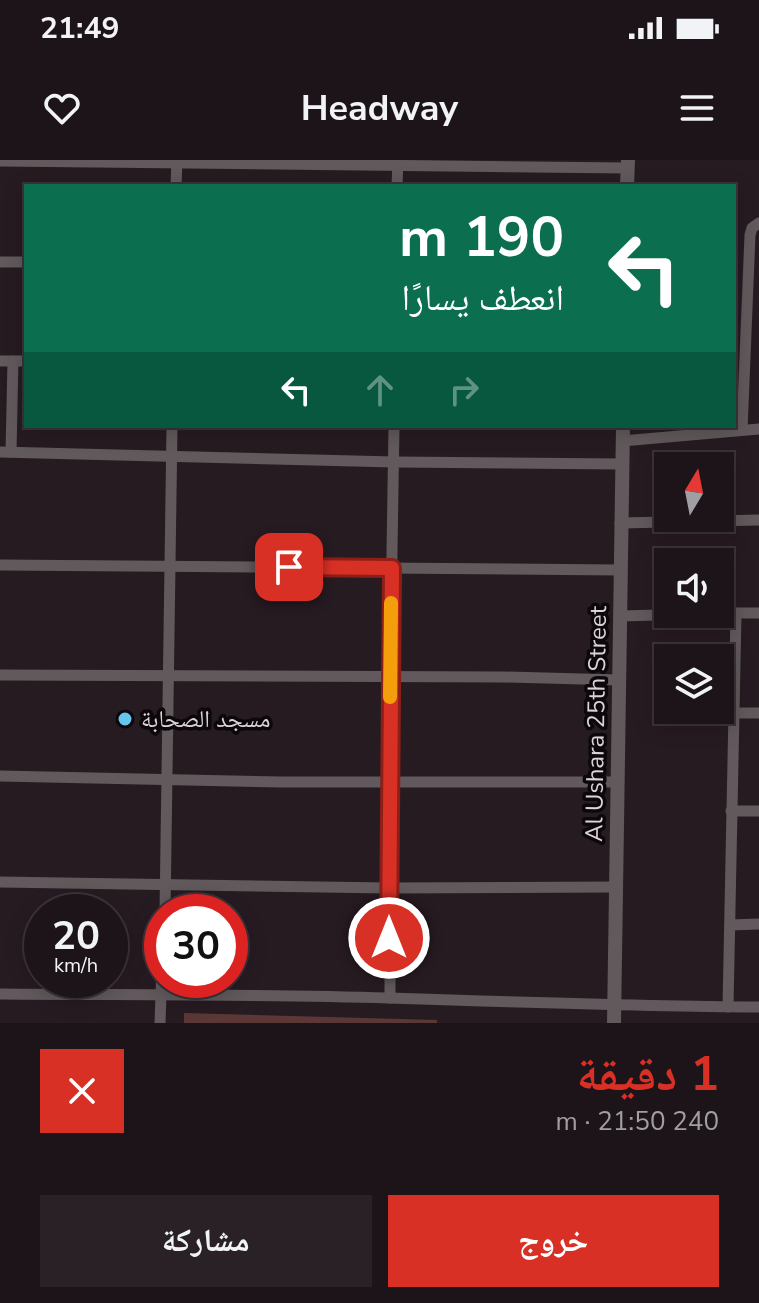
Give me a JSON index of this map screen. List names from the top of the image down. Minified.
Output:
{"streets":{"street":["Al Ushara 25th Street"]},"places":["مسجد الصحابة"],"north":"top","page":{"status":"21:49","header":"Headway","turn":["190 m","انعطف يسارًا"],"speed":"20 km/h","limit":"30","heading":["1 دقيقة","240 m · 21:50"],"buttons":["خروج","مشاركة"]}}
